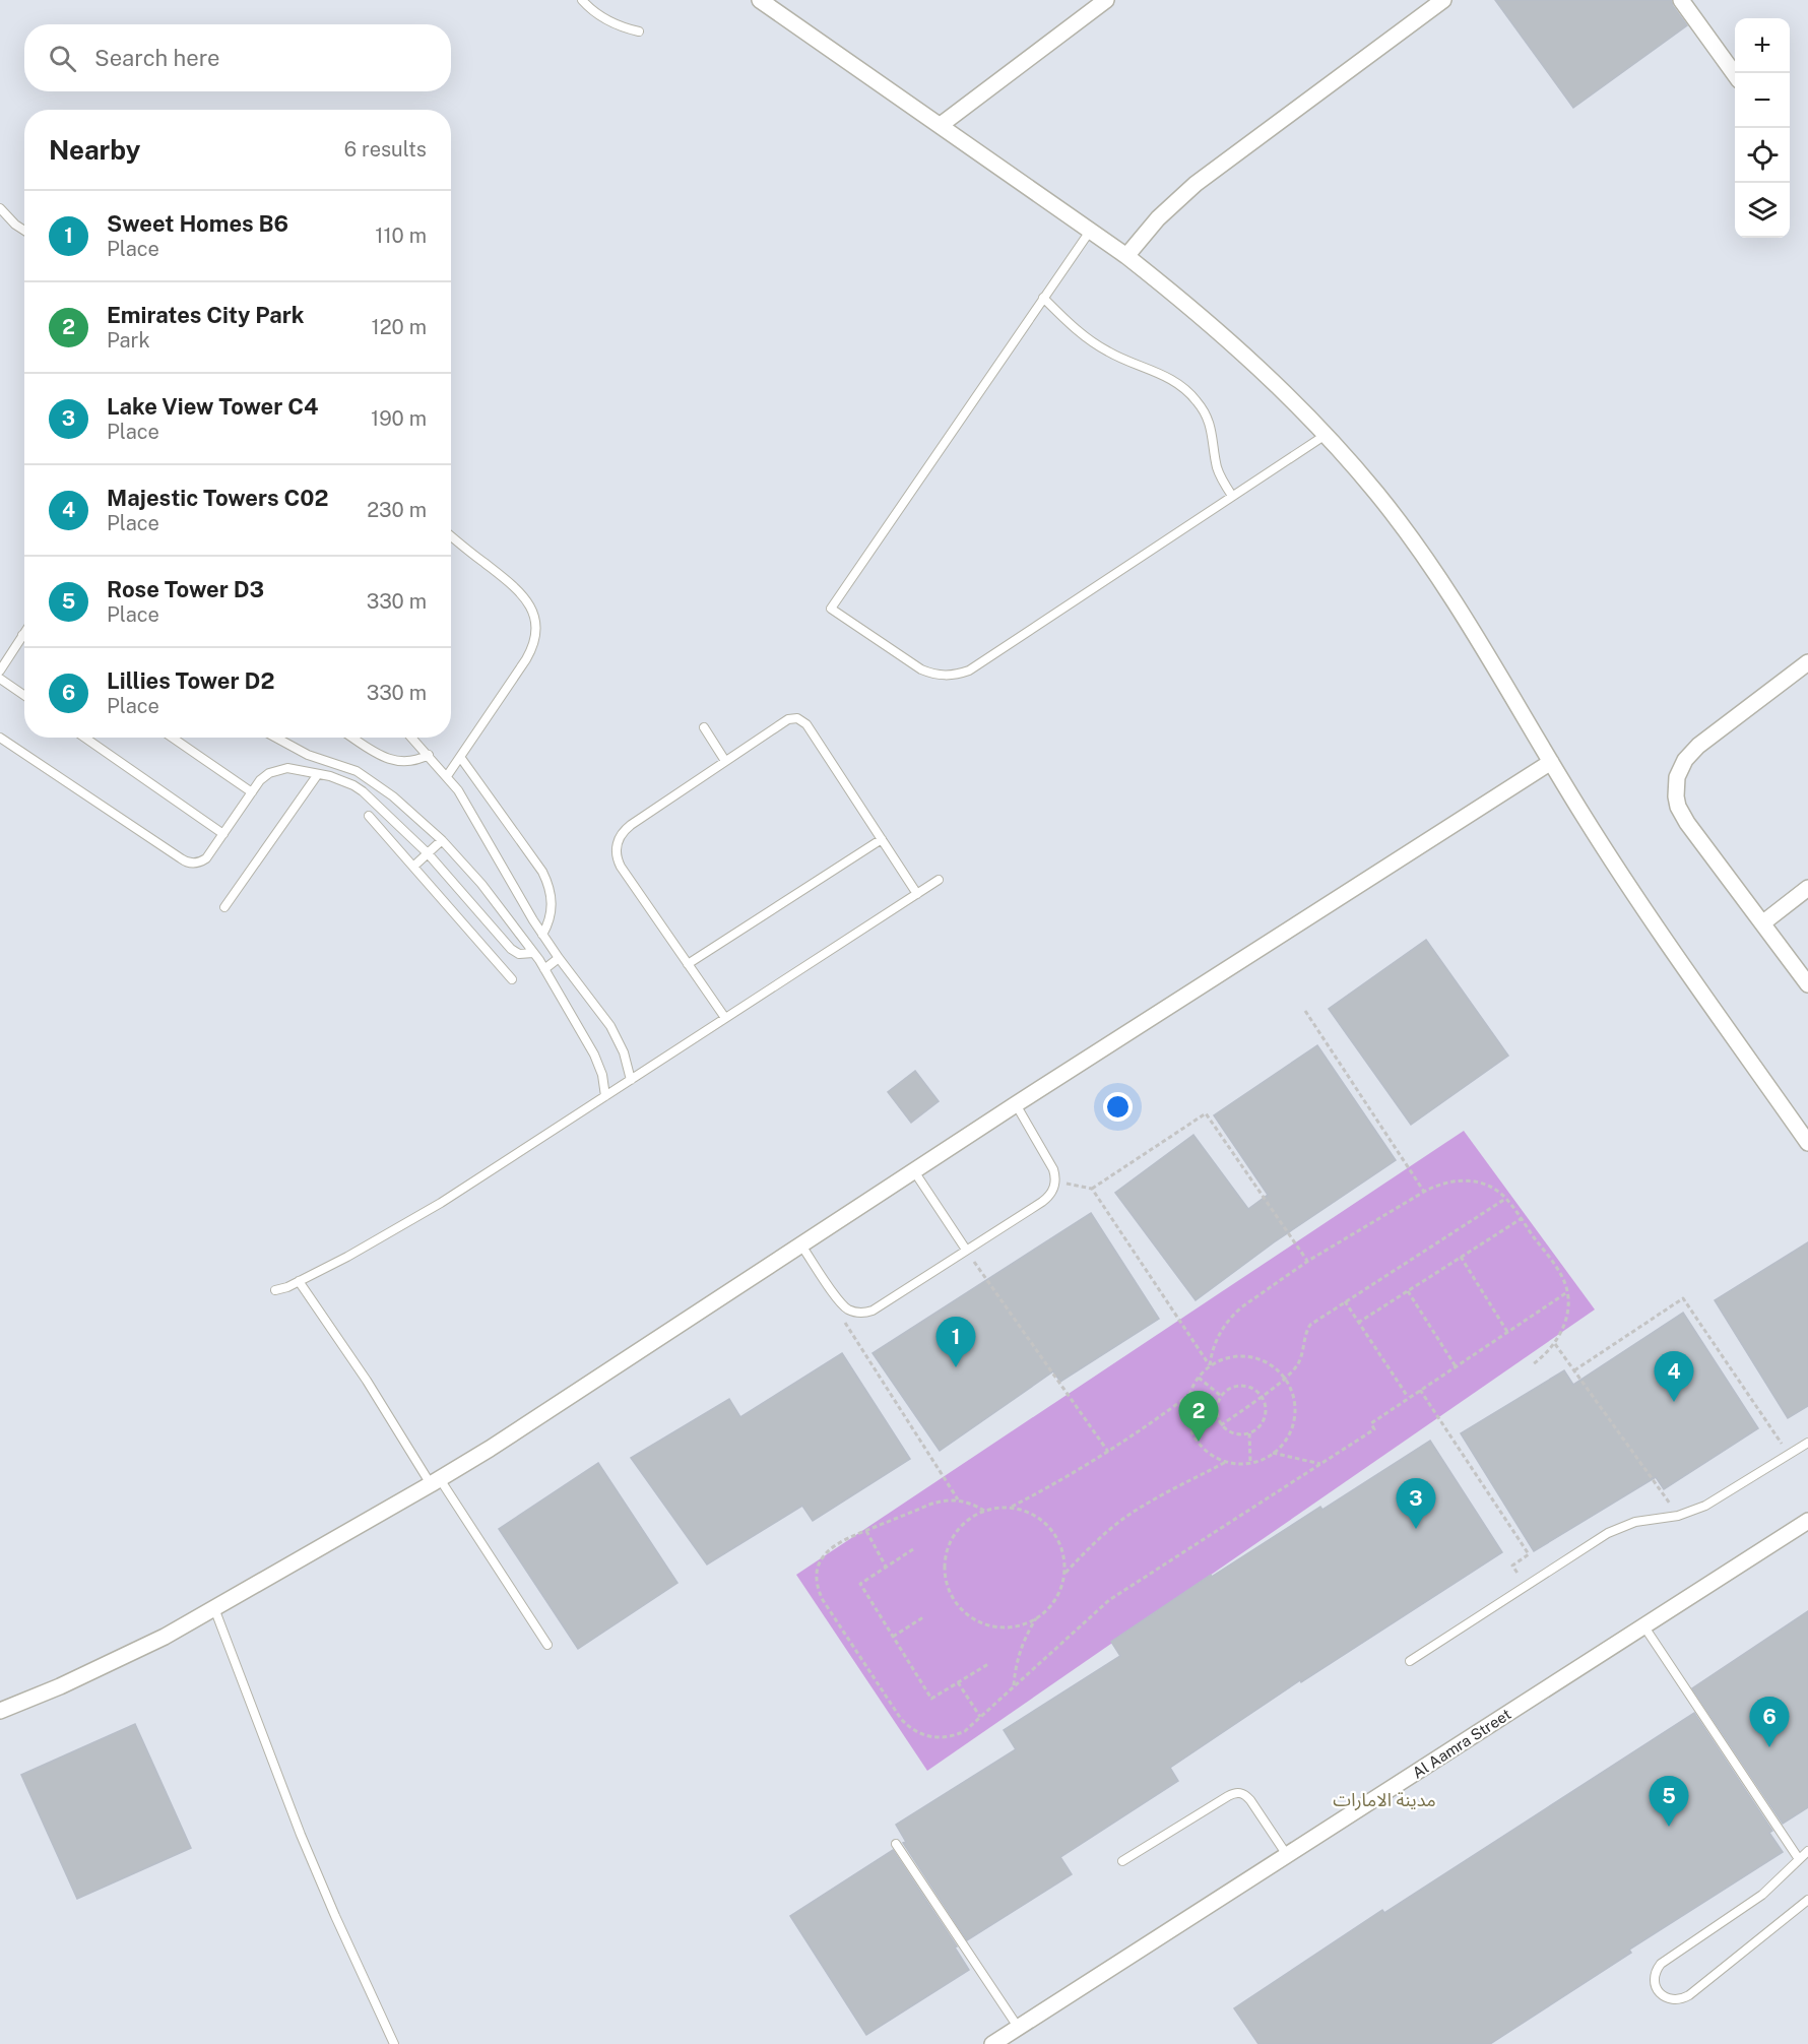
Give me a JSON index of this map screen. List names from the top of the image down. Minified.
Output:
{"streets":{"street":["Al Aamra Street"]},"districts":["مدينة الامارات"],"page":{"map_buttons":["+","−"],"search":"Search here","heading":["Nearby","6 results"],"list":[{"mark":"1","name":"Sweet Homes B6","note":"Place","value":"110 m"},{"mark":"2","name":"Emirates City Park","note":"Park","value":"120 m"},{"mark":"3","name":"Lake View Tower C4","note":"Place","value":"190 m"},{"mark":"4","name":"Majestic Towers C02","note":"Place","value":"230 m"},{"mark":"5","name":"Rose Tower D3","note":"Place","value":"330 m"},{"mark":"6","name":"Lillies Tower D2","note":"Place","value":"330 m"}],"pins":["1","4","2","3","6","5"]}}
